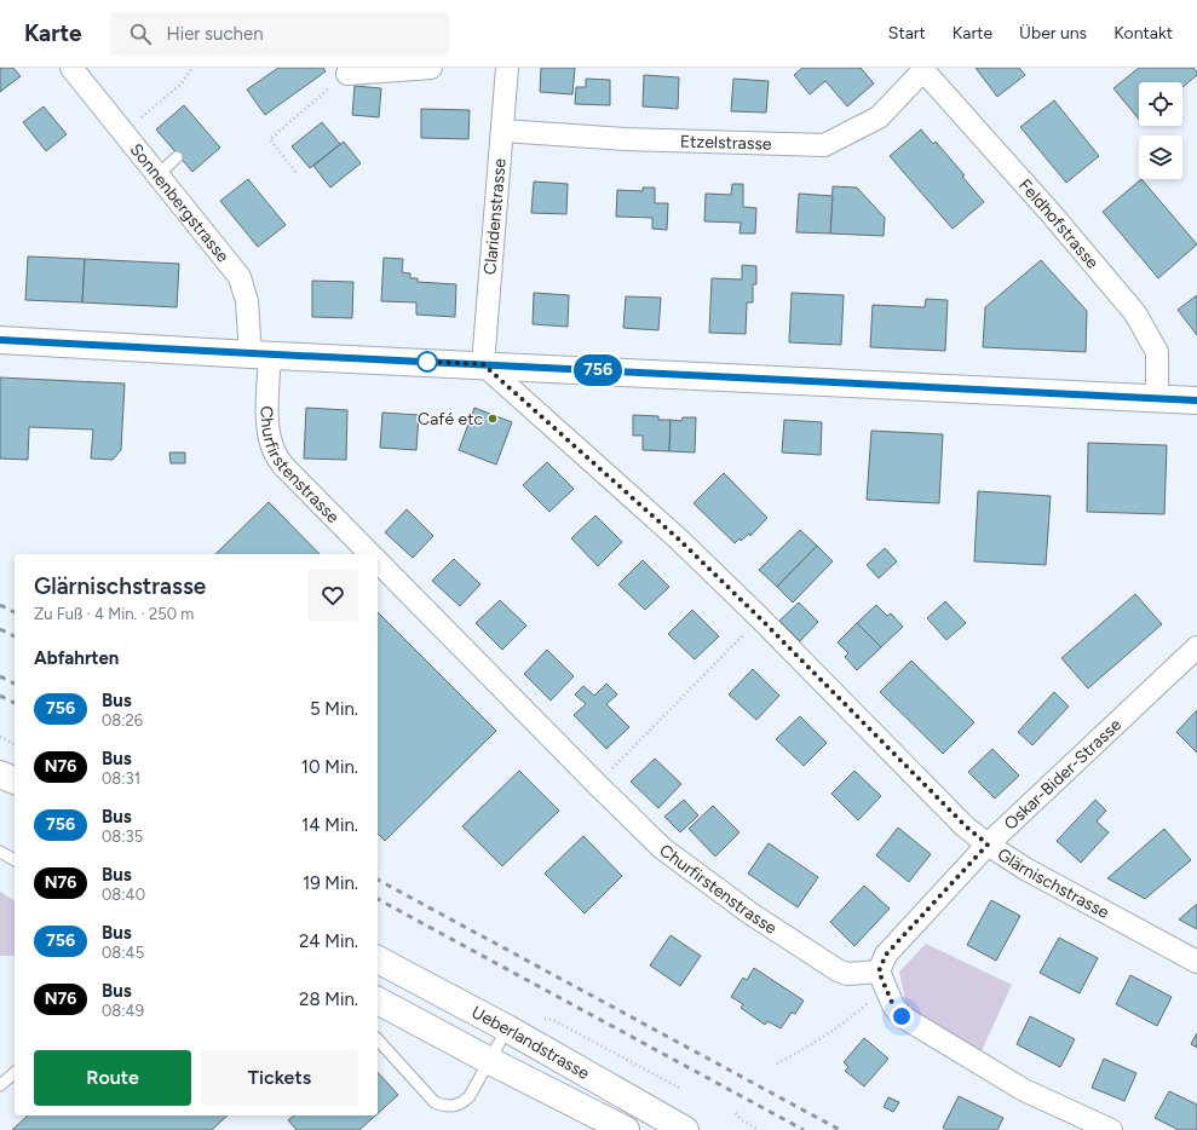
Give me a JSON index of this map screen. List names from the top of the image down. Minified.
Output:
{"streets":{"street":["Etzelstrasse","Sonnenbergstrasse","Claridenstrasse","Feldhofstrasse","Churfirstenstrasse","Oskar-Bider-Strasse","Glärnischstrasse","Ueberlandstrasse"]},"crossings":[["Etzelstrasse","Claridenstrasse"],["Etzelstrasse","Feldhofstrasse"],["Sonnenbergstrasse","Churfirstenstrasse"],["Claridenstrasse","Glärnischstrasse"],["Churfirstenstrasse","Oskar-Bider-Strasse"],["Oskar-Bider-Strasse","Glärnischstrasse"]],"places":["Café etc"],"lines":["bus line 756"],"page":{"header":"Karte","search":"Hier suchen","nav":["Start","Karte","Über uns","Kontakt"],"on_map":"756","heading":[["Glärnischstrasse","Zu Fuß · 4 Min. · 250 m"],"Abfahrten"],"list":[{"mark":"756","name":"Bus","note":"08:26","value":"5 Min."},{"mark":"N76","name":"Bus","note":"08:31","value":"10 Min."},{"mark":"756","name":"Bus","note":"08:35","value":"14 Min."},{"mark":"N76","name":"Bus","note":"08:40","value":"19 Min."},{"mark":"756","name":"Bus","note":"08:45","value":"24 Min."},{"mark":"N76","name":"Bus","note":"08:49","value":"28 Min."}],"buttons":["Route","Tickets"]}}
